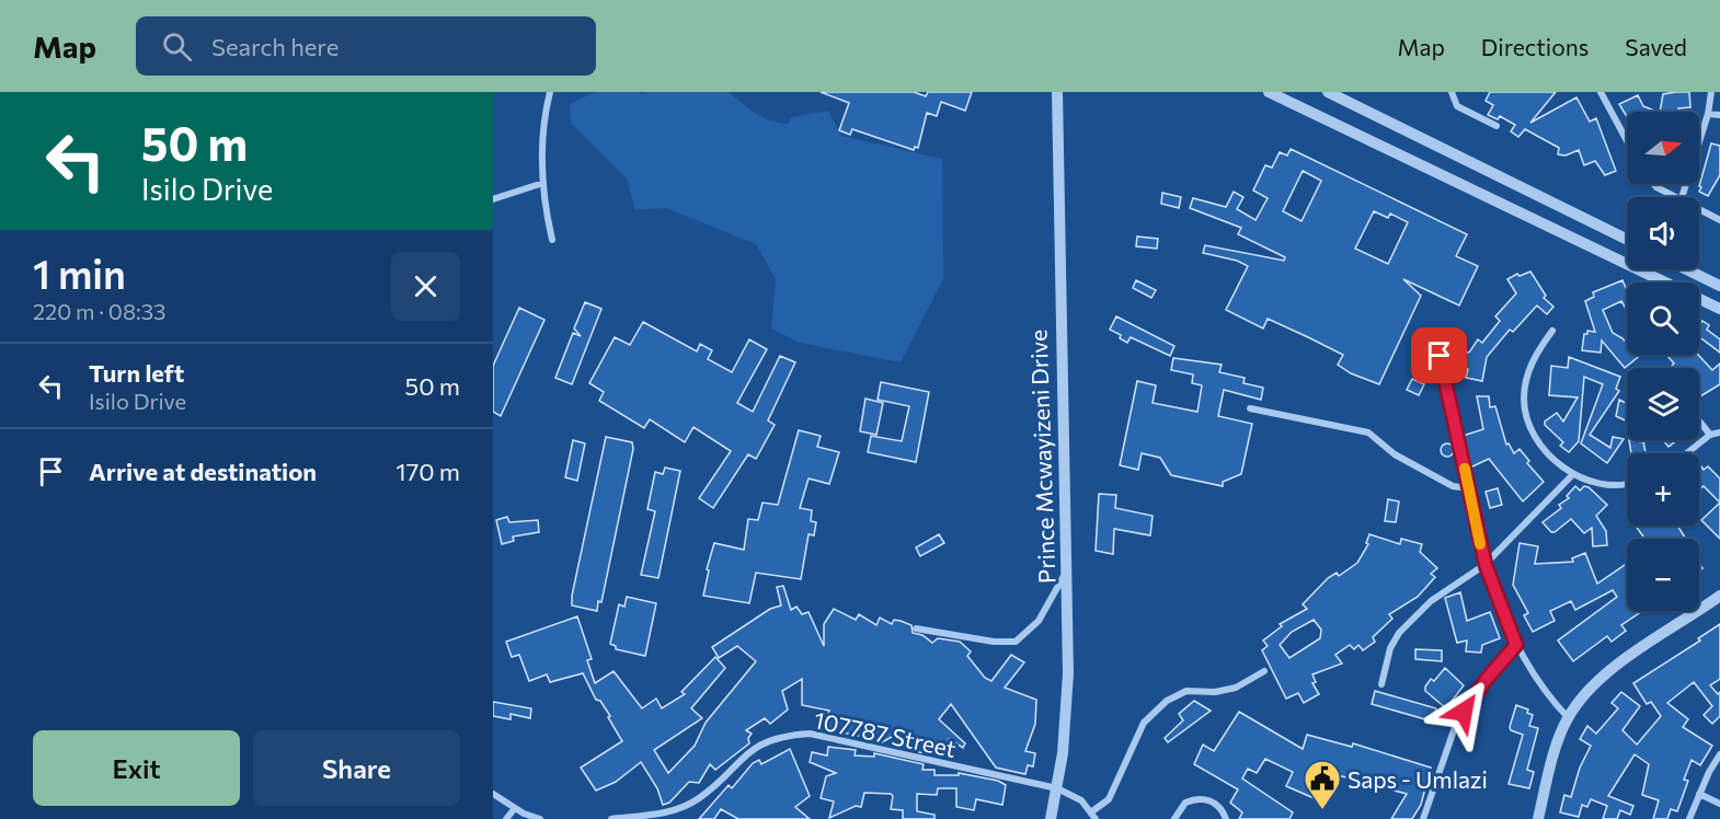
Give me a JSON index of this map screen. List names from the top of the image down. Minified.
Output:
{"streets":{"street":["Prince Mcwayizeni Drive","107787 Street"]},"crossings":[["Prince Mcwayizeni Drive","107787 Street"]],"places":{"public building":["Saps - Umlazi"]},"north":"right","page":{"header":"Map","search":"Search here","nav":["Map","Directions","Saved"],"turn":["50 m","Isilo Drive"],"map_buttons":["+","−"],"heading":["1 min","220 m · 08:33"],"list":[{"name":"Turn left","note":"Isilo Drive","value":"50 m"},{"name":"Arrive at destination","value":"170 m"}],"buttons":["Exit","Share"]}}
